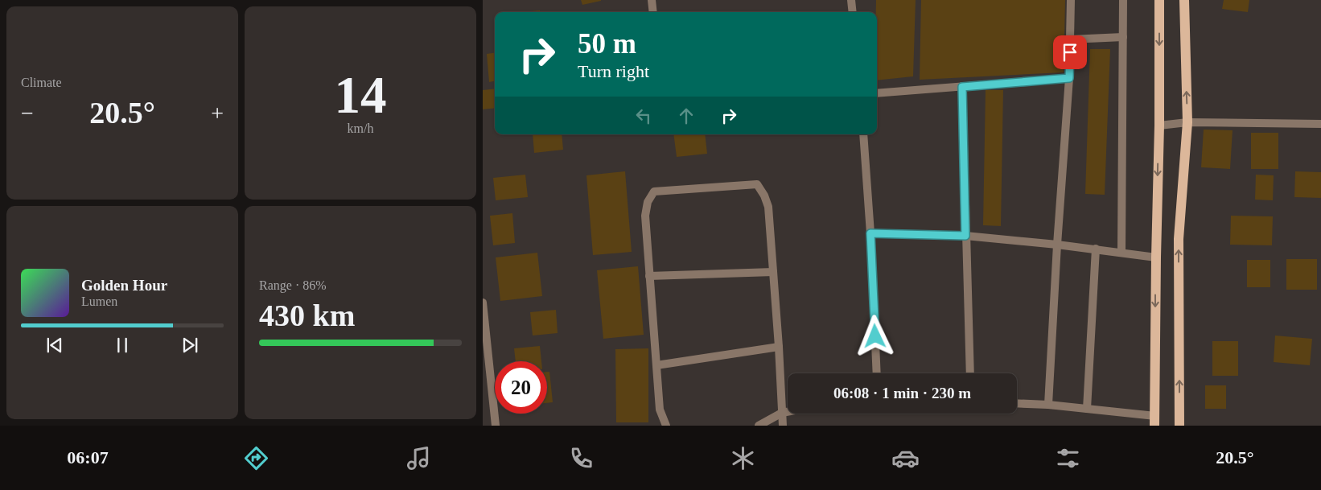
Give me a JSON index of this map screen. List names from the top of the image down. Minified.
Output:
{"page":{"tile":["Climate",["14","km/h"],["Range · 86%","430 km"]],"turn":["50 m","Turn right"],"heat":["−","20.5°","+"],"song":["Golden Hour","Lumen"],"limit":"20","trip":"06:08 · 1 min · 230 m","tabs":["06:07","20.5°"]}}
